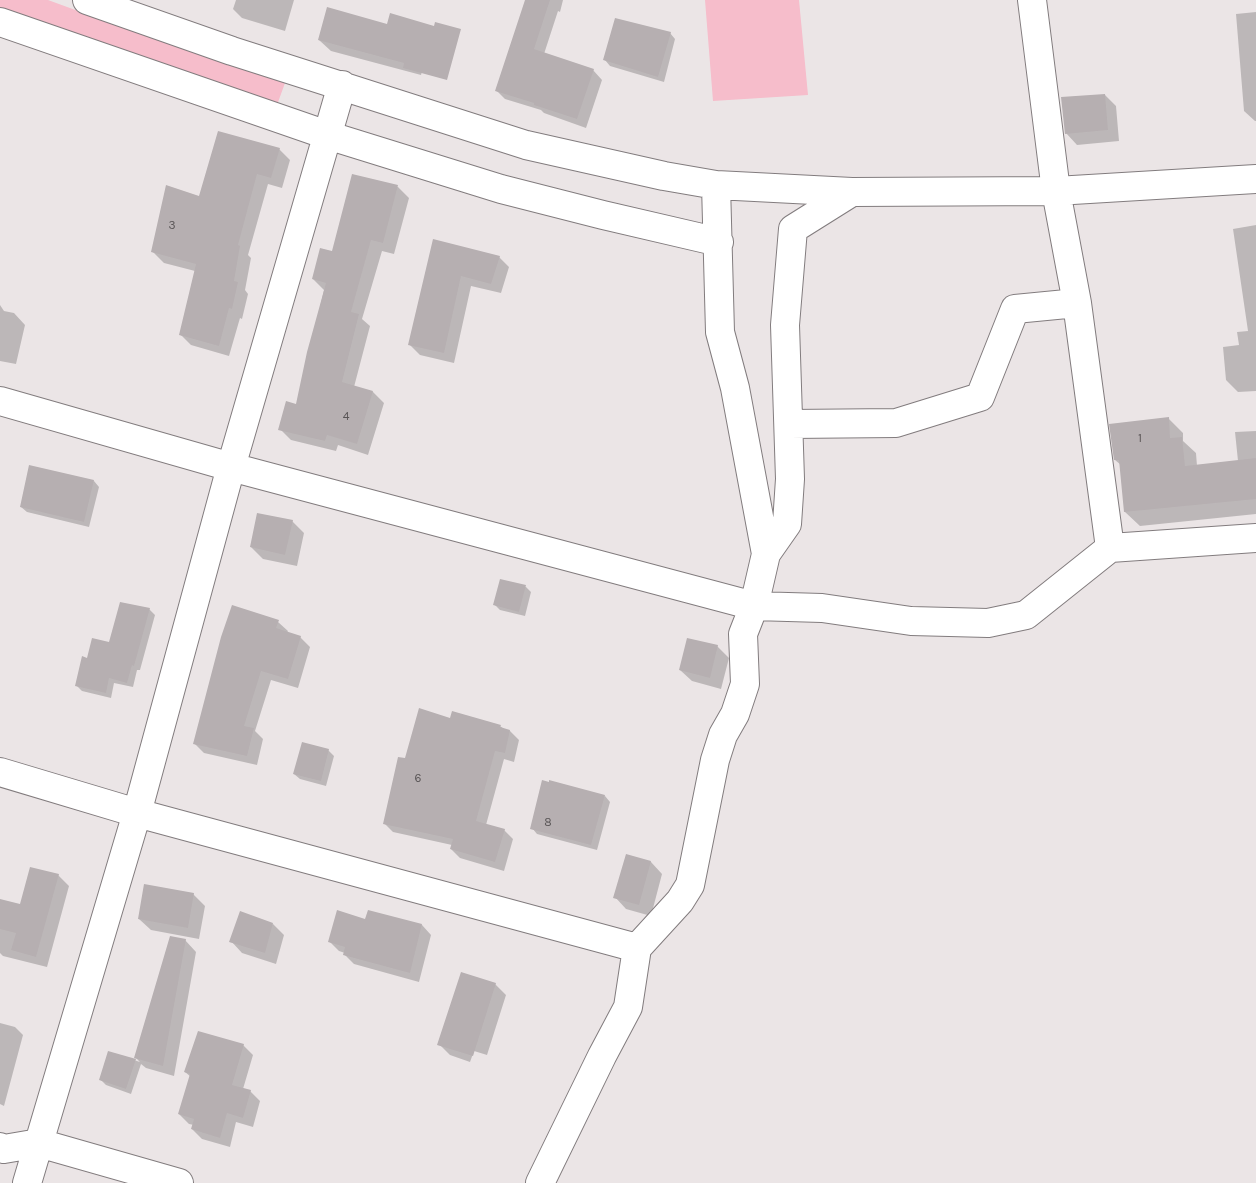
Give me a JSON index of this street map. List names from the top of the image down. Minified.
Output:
{"house_numbers":["3","4","1","6","8"]}
